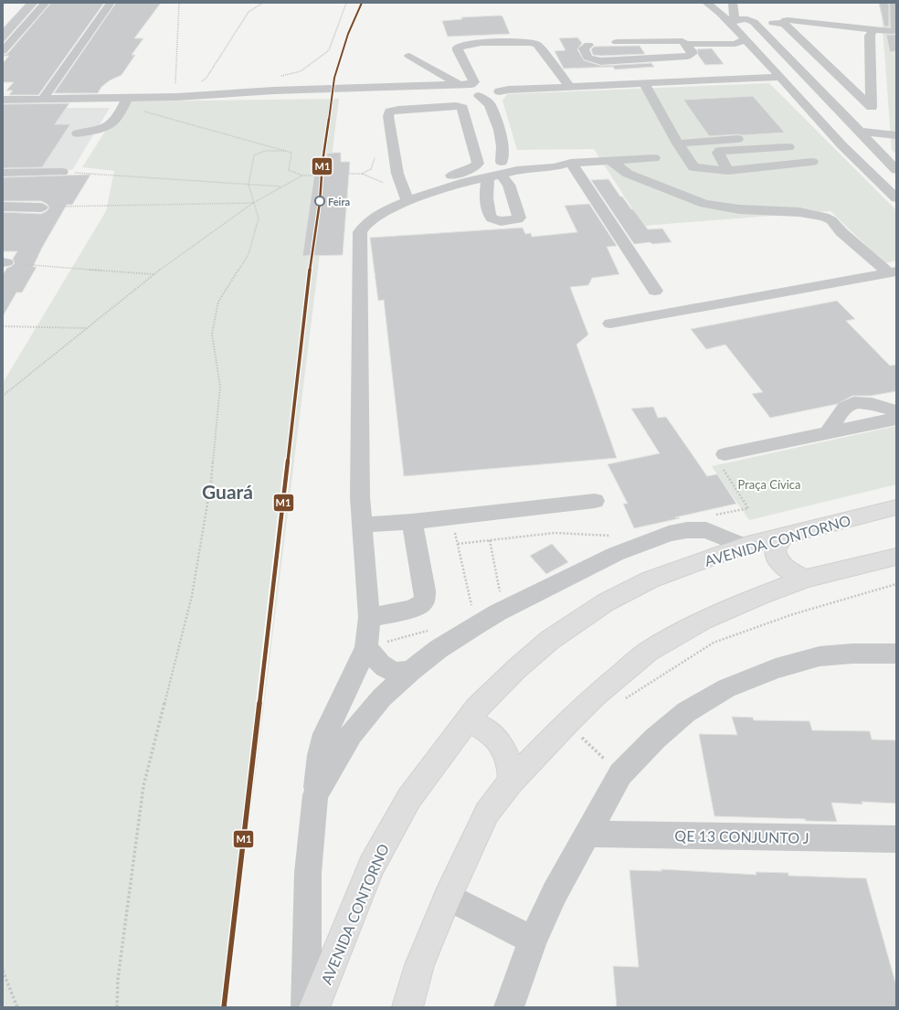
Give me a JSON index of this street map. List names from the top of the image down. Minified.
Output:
{"streets":{"main road":["AVENIDA CONTORNO"],"street":["QE 13 CONJUNTO J"]},"districts":["Guará"],"parks":["Praça Cívica"],"places":["Feira"],"lines":["transit line M1"]}
